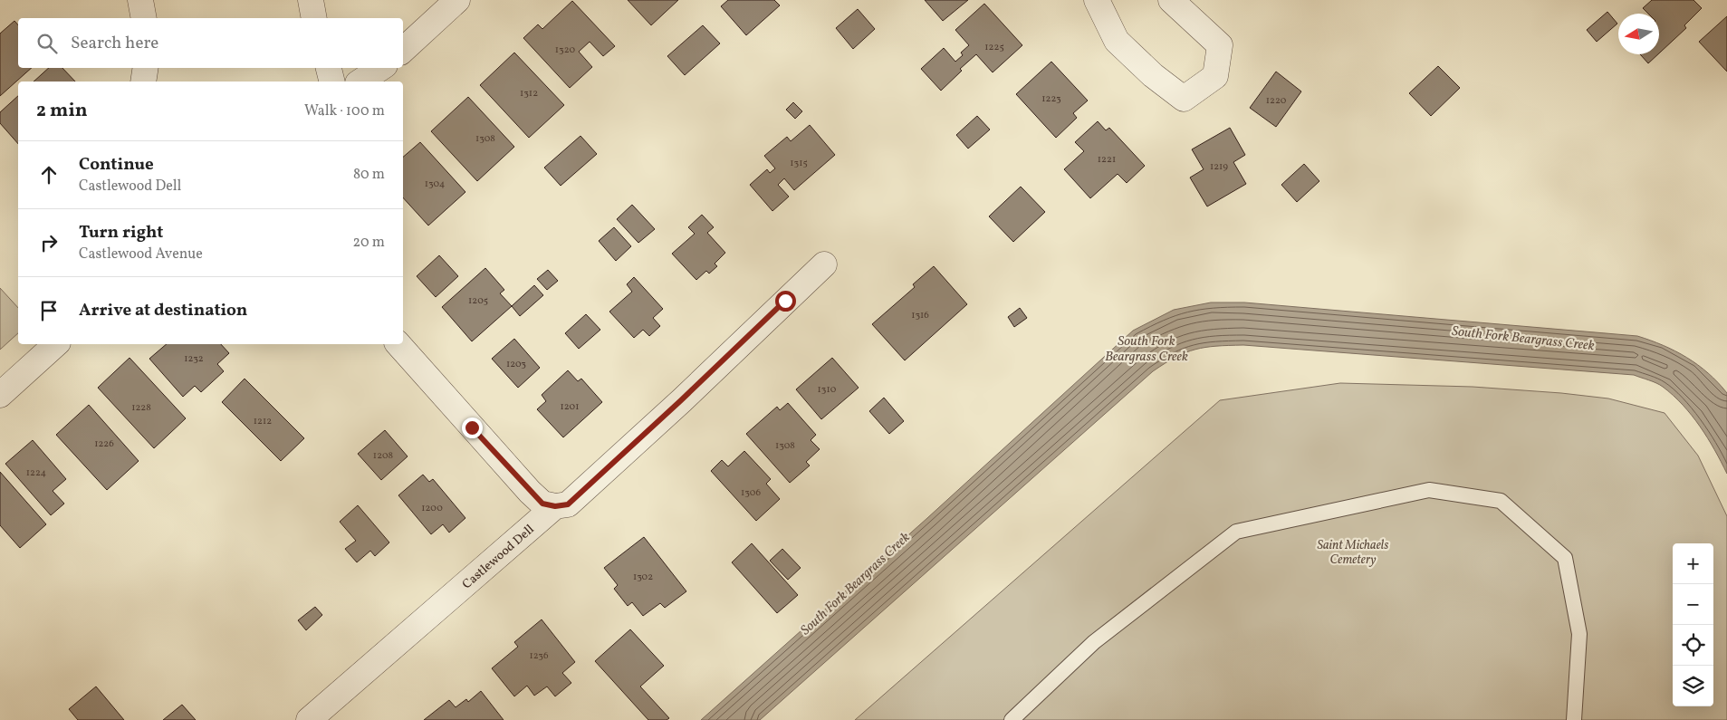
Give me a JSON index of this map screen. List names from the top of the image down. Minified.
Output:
{"streets":{"street":["Castlewood Dell"]},"water":["South Fork Beargrass Creek"],"parks":["Saint Michaels Cemetery"],"house_numbers":["1225","1320","1312","1223","1220","1308","1221","1315","1219","1304","1205","1316","1232","1203","1310","1201","1228","1212","1226","1308","1208","1224","1306","1200","1302","1236"],"north":"left","page":{"search":"Search here","heading":["2 min","Walk · 100 m"],"list":[["Continue","Castlewood Dell","80 m"],["Turn right","Castlewood Avenue","20 m"],"Arrive at destination"],"map_buttons":["+","−"]}}
